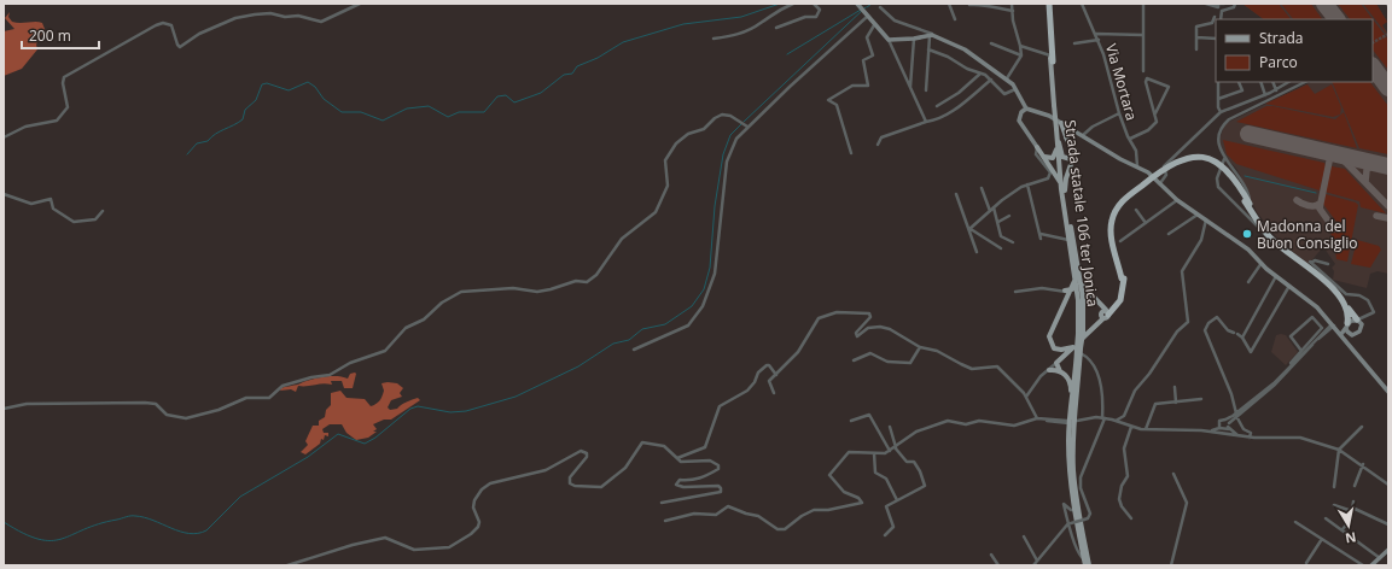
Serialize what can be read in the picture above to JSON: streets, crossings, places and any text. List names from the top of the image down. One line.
{"streets":{"highway":["Strada statale 106 ter Jonica"],"street":["Via Mortara"]},"places":["Madonna del Buon Consiglio"],"legend":["Strada","Parco"],"scale_bar":"200 m","north":"bottom"}
